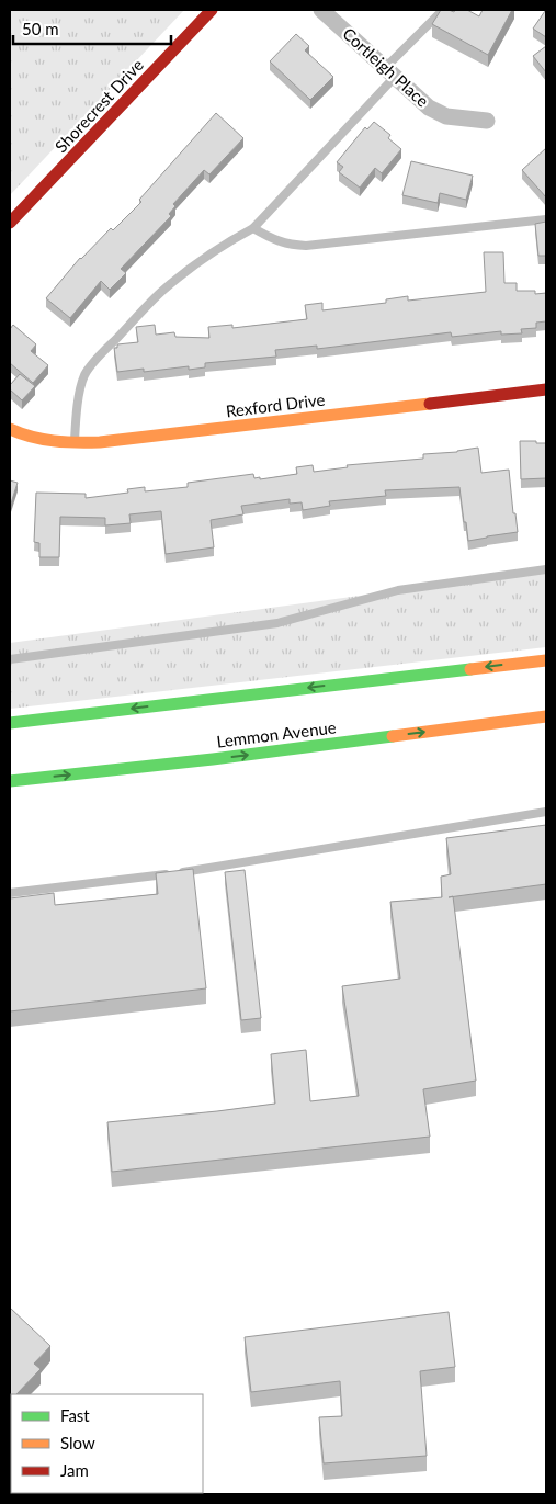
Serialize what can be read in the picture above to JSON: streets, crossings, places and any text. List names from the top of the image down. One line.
{"streets":{"main road":["Shorecrest Drive","Rexford Drive","Lemmon Avenue"],"street":["Cortleigh Place"]},"legend":["Fast","Slow","Jam"],"scale_bar":"50 m"}
